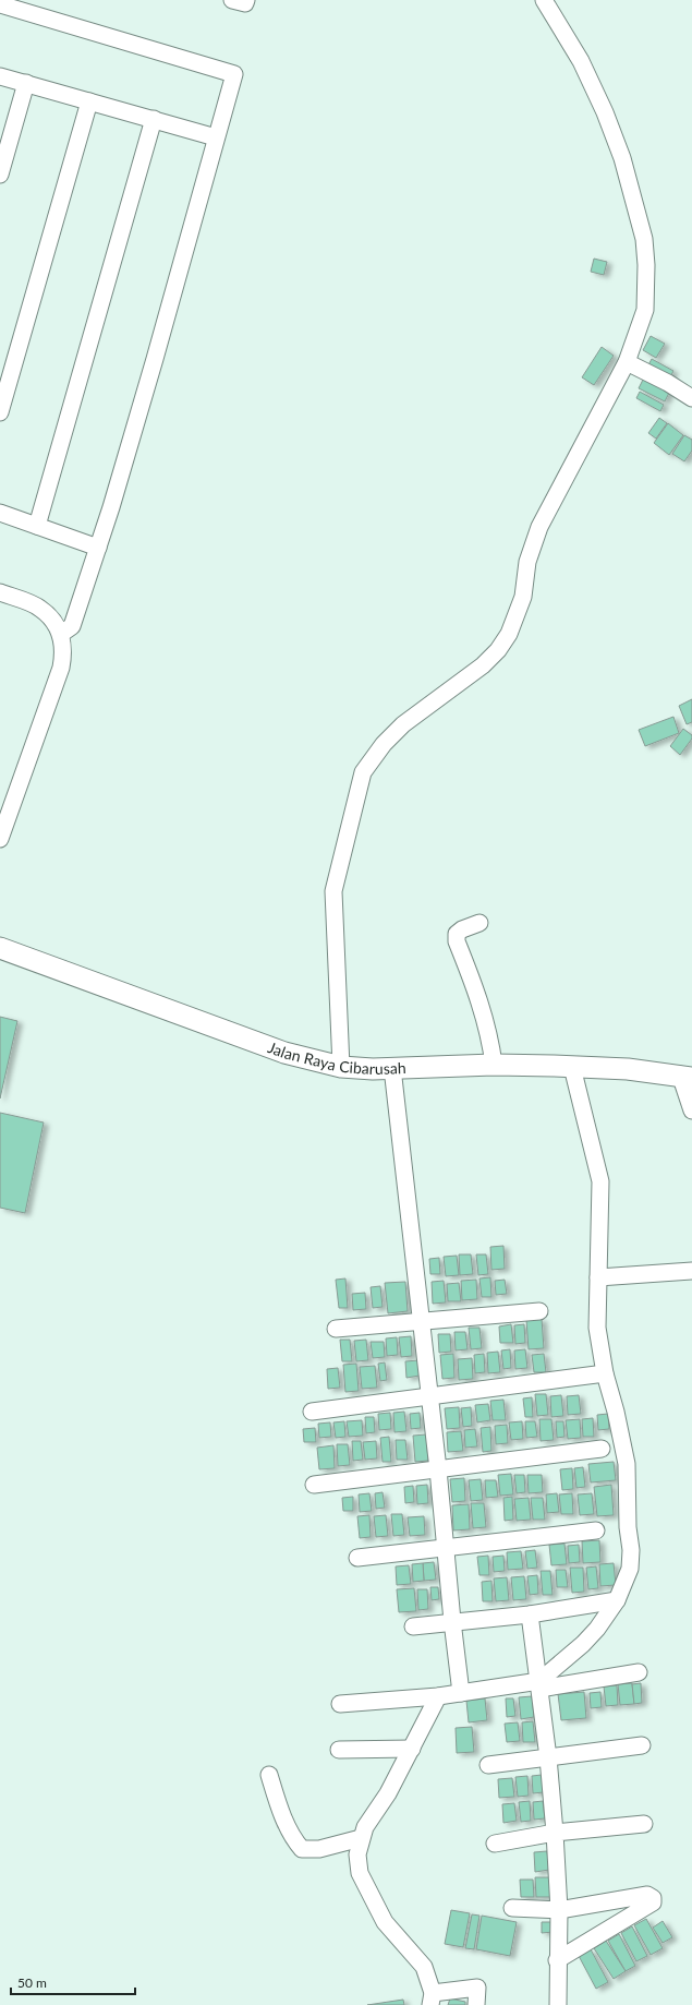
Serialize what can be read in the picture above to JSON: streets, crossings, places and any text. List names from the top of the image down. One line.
{"streets":{"main road":["Jalan Raya Cibarusah"]},"scale_bar":"50 m"}
